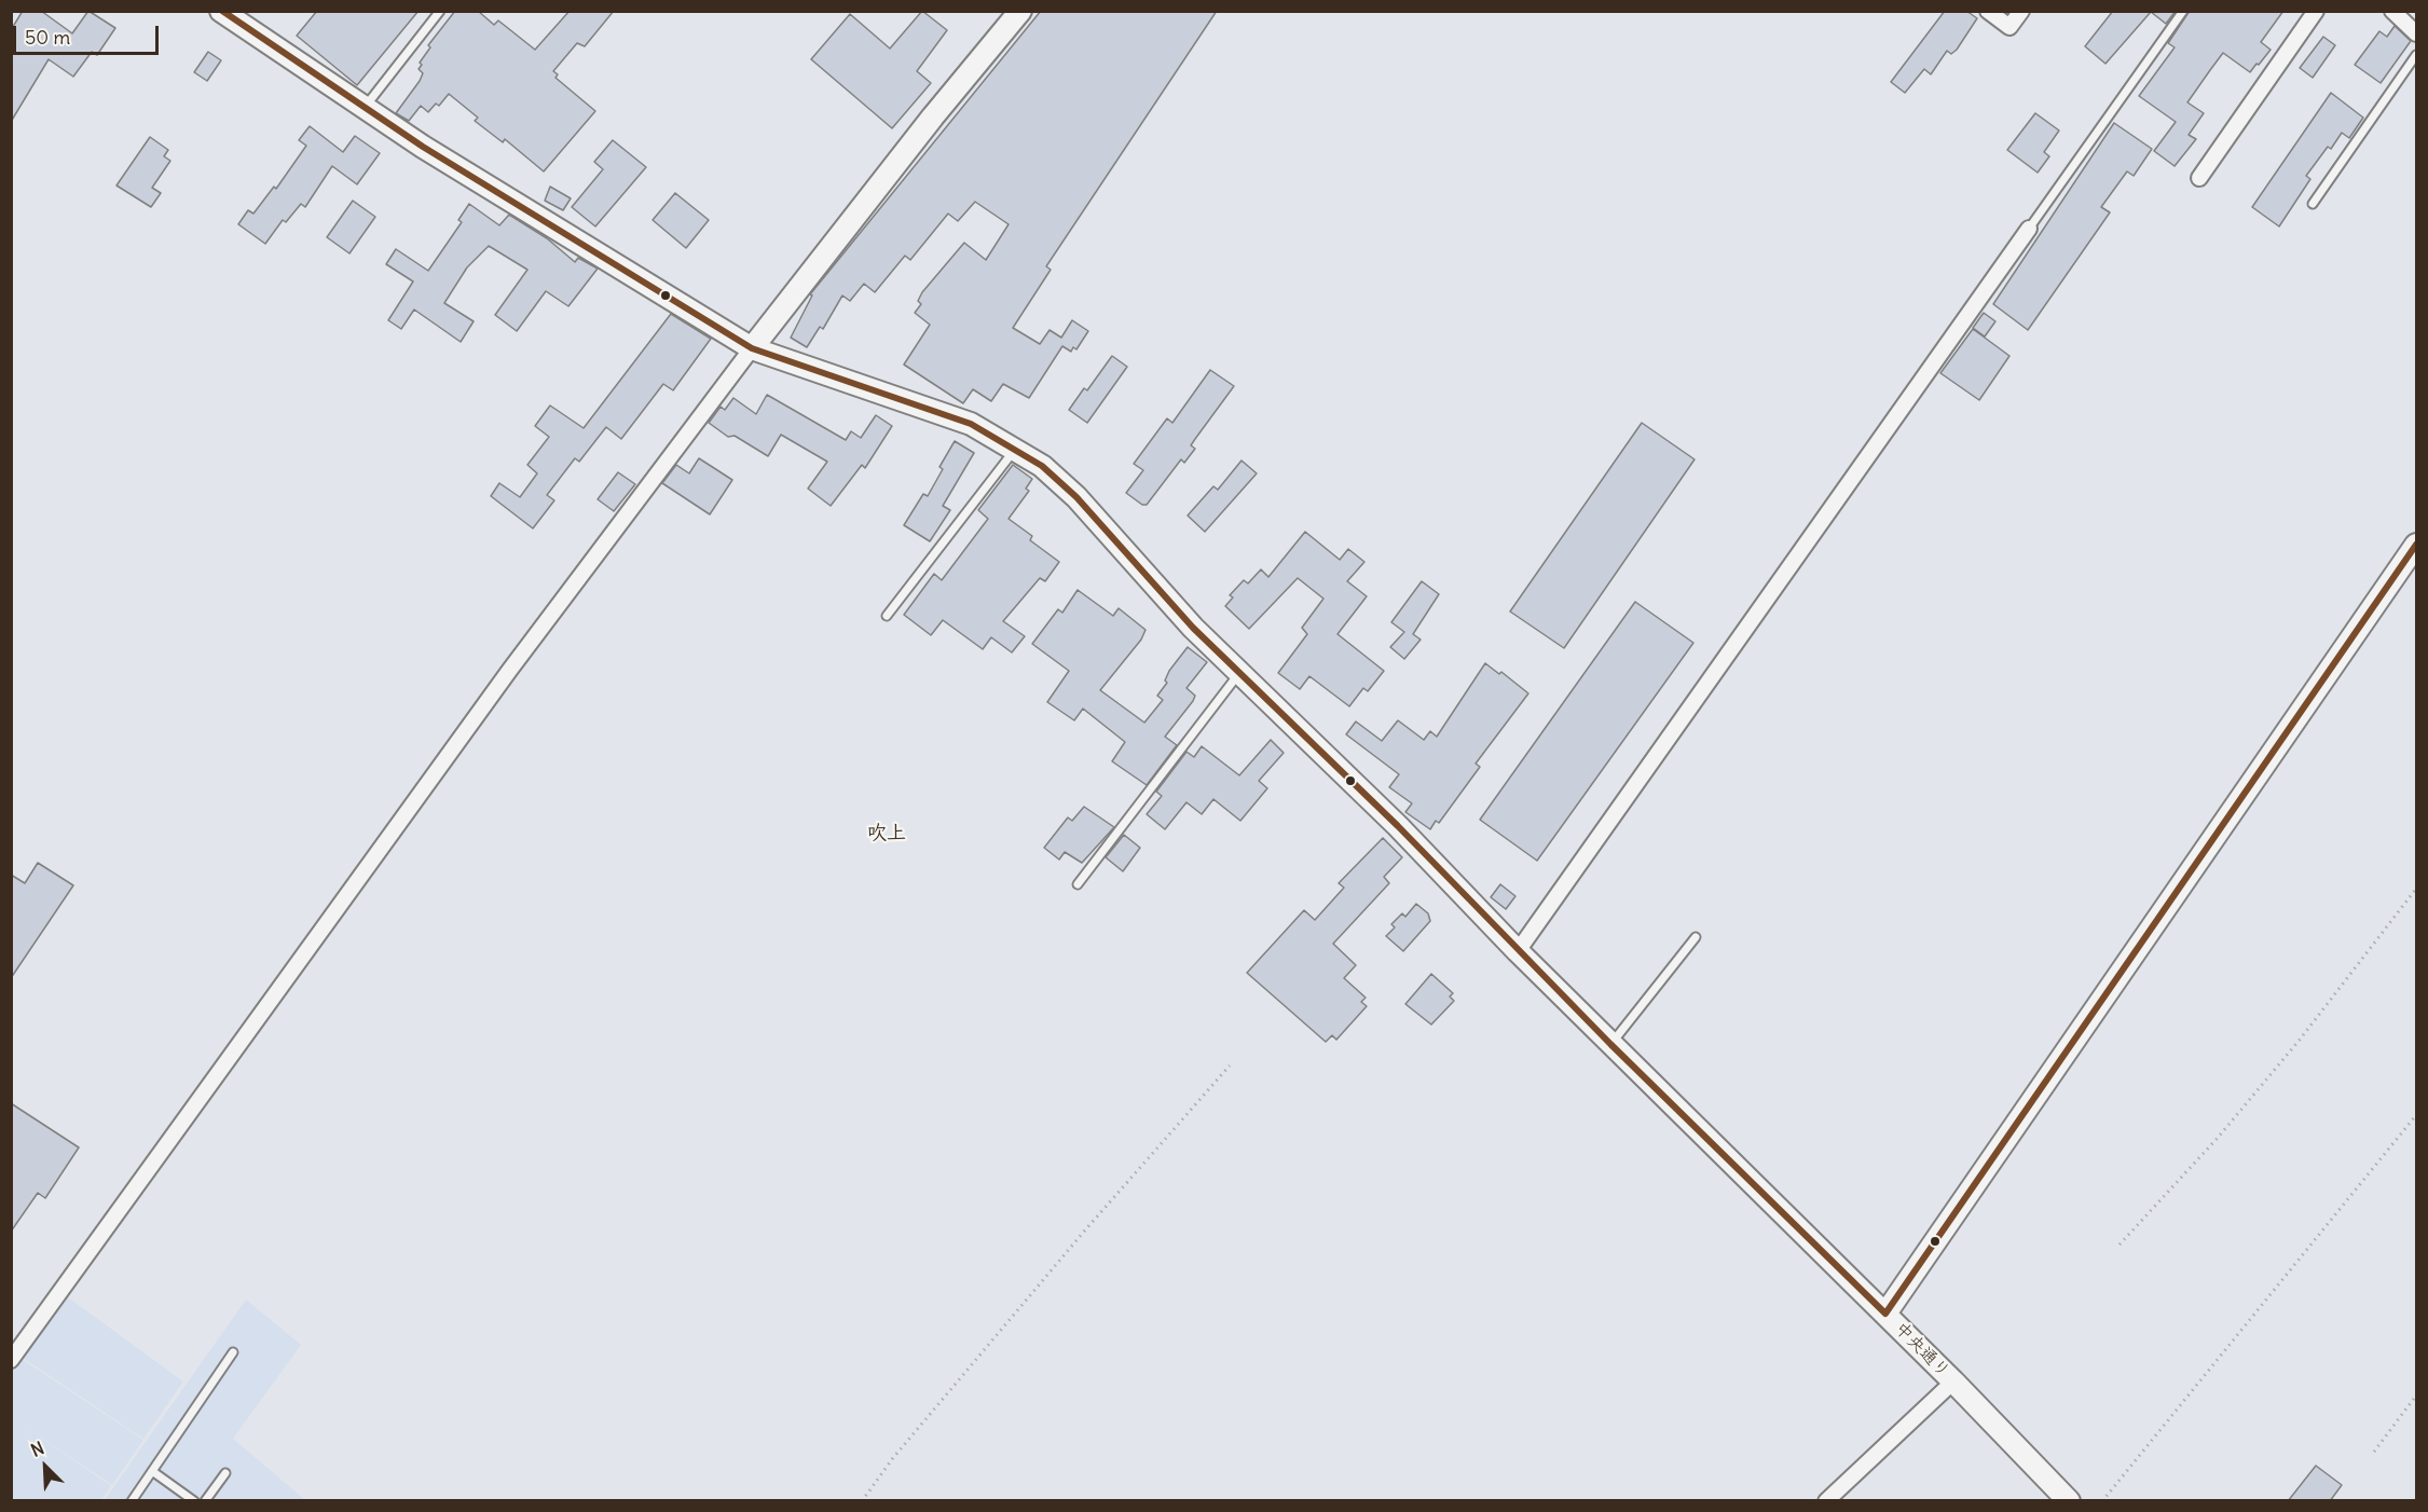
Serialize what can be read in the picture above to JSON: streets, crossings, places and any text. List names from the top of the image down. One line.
{"streets":{"street":["中央通り"]},"districts":["吹上"],"scale_bar":"50 m","north":"top left"}
